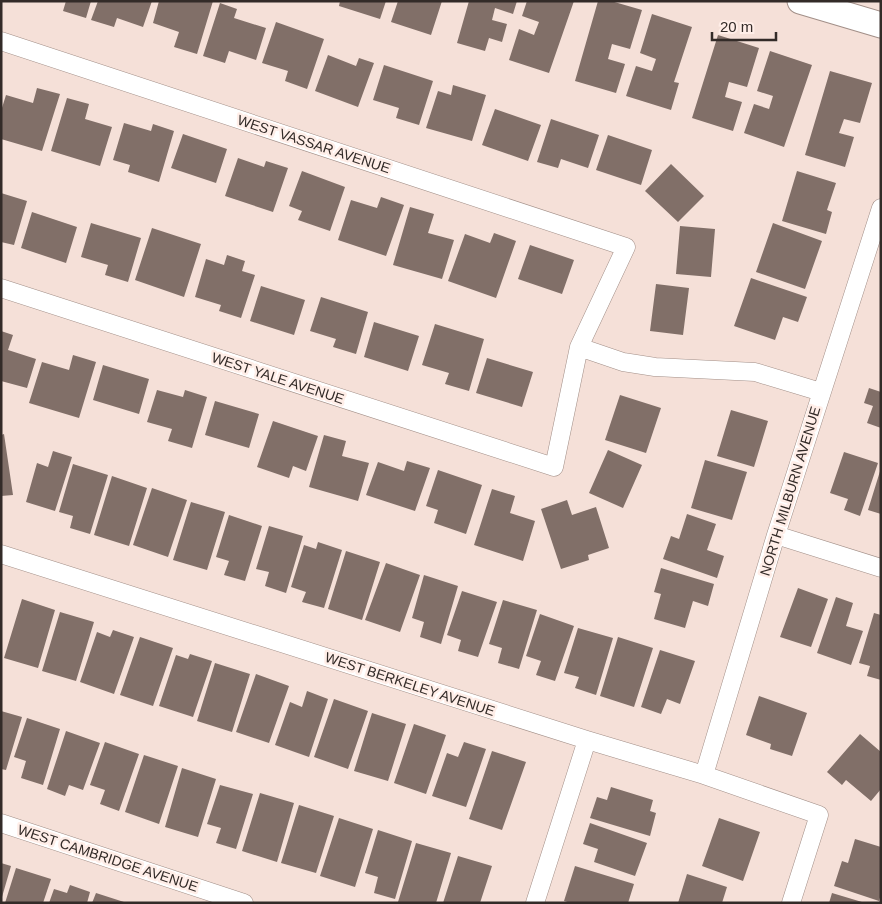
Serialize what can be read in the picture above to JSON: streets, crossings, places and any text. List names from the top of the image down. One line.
{"streets":{"street":["WEST VASSAR AVENUE","WEST YALE AVENUE","NORTH MILBURN AVENUE","WEST BERKELEY AVENUE","WEST CAMBRIDGE AVENUE"]},"crossings":[["WEST VASSAR AVENUE","WEST YALE AVENUE"],["NORTH MILBURN AVENUE","WEST BERKELEY AVENUE"]],"scale_bar":"20 m"}
